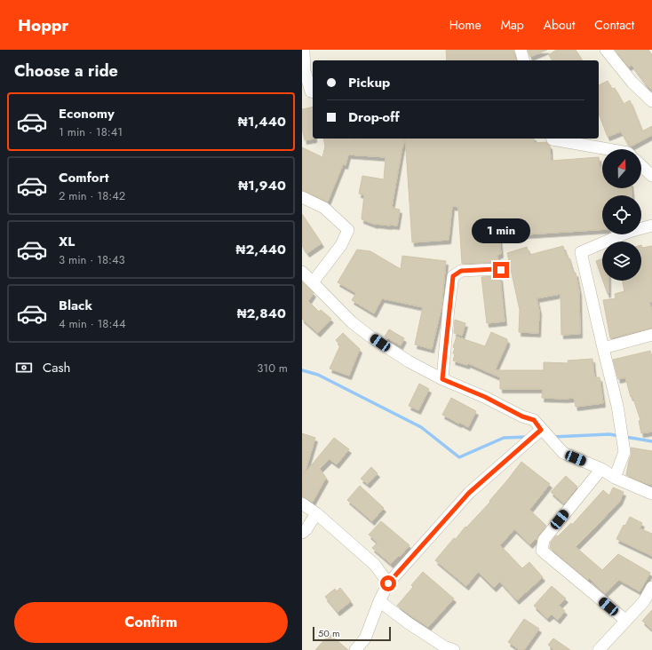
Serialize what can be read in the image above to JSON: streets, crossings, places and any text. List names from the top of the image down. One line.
{"scale_bar":"50 m","north":"top","page":{"header":"Hoppr","nav":["Home","Map","About","Contact"],"heading":"Choose a ride","banner":["Pickup","Drop-off"],"list":[{"name":"Economy","note":"1 min · 18:41","value":"₦1,440"},{"name":"Comfort","note":"2 min · 18:42","value":"₦1,940"},{"name":"XL","note":"3 min · 18:43","value":"₦2,440"},{"name":"Black","note":"4 min · 18:44","value":"₦2,840"}],"bubble":"1 min","pay":["Cash","310 m"],"buttons":"Confirm","scale":"50 m"}}
